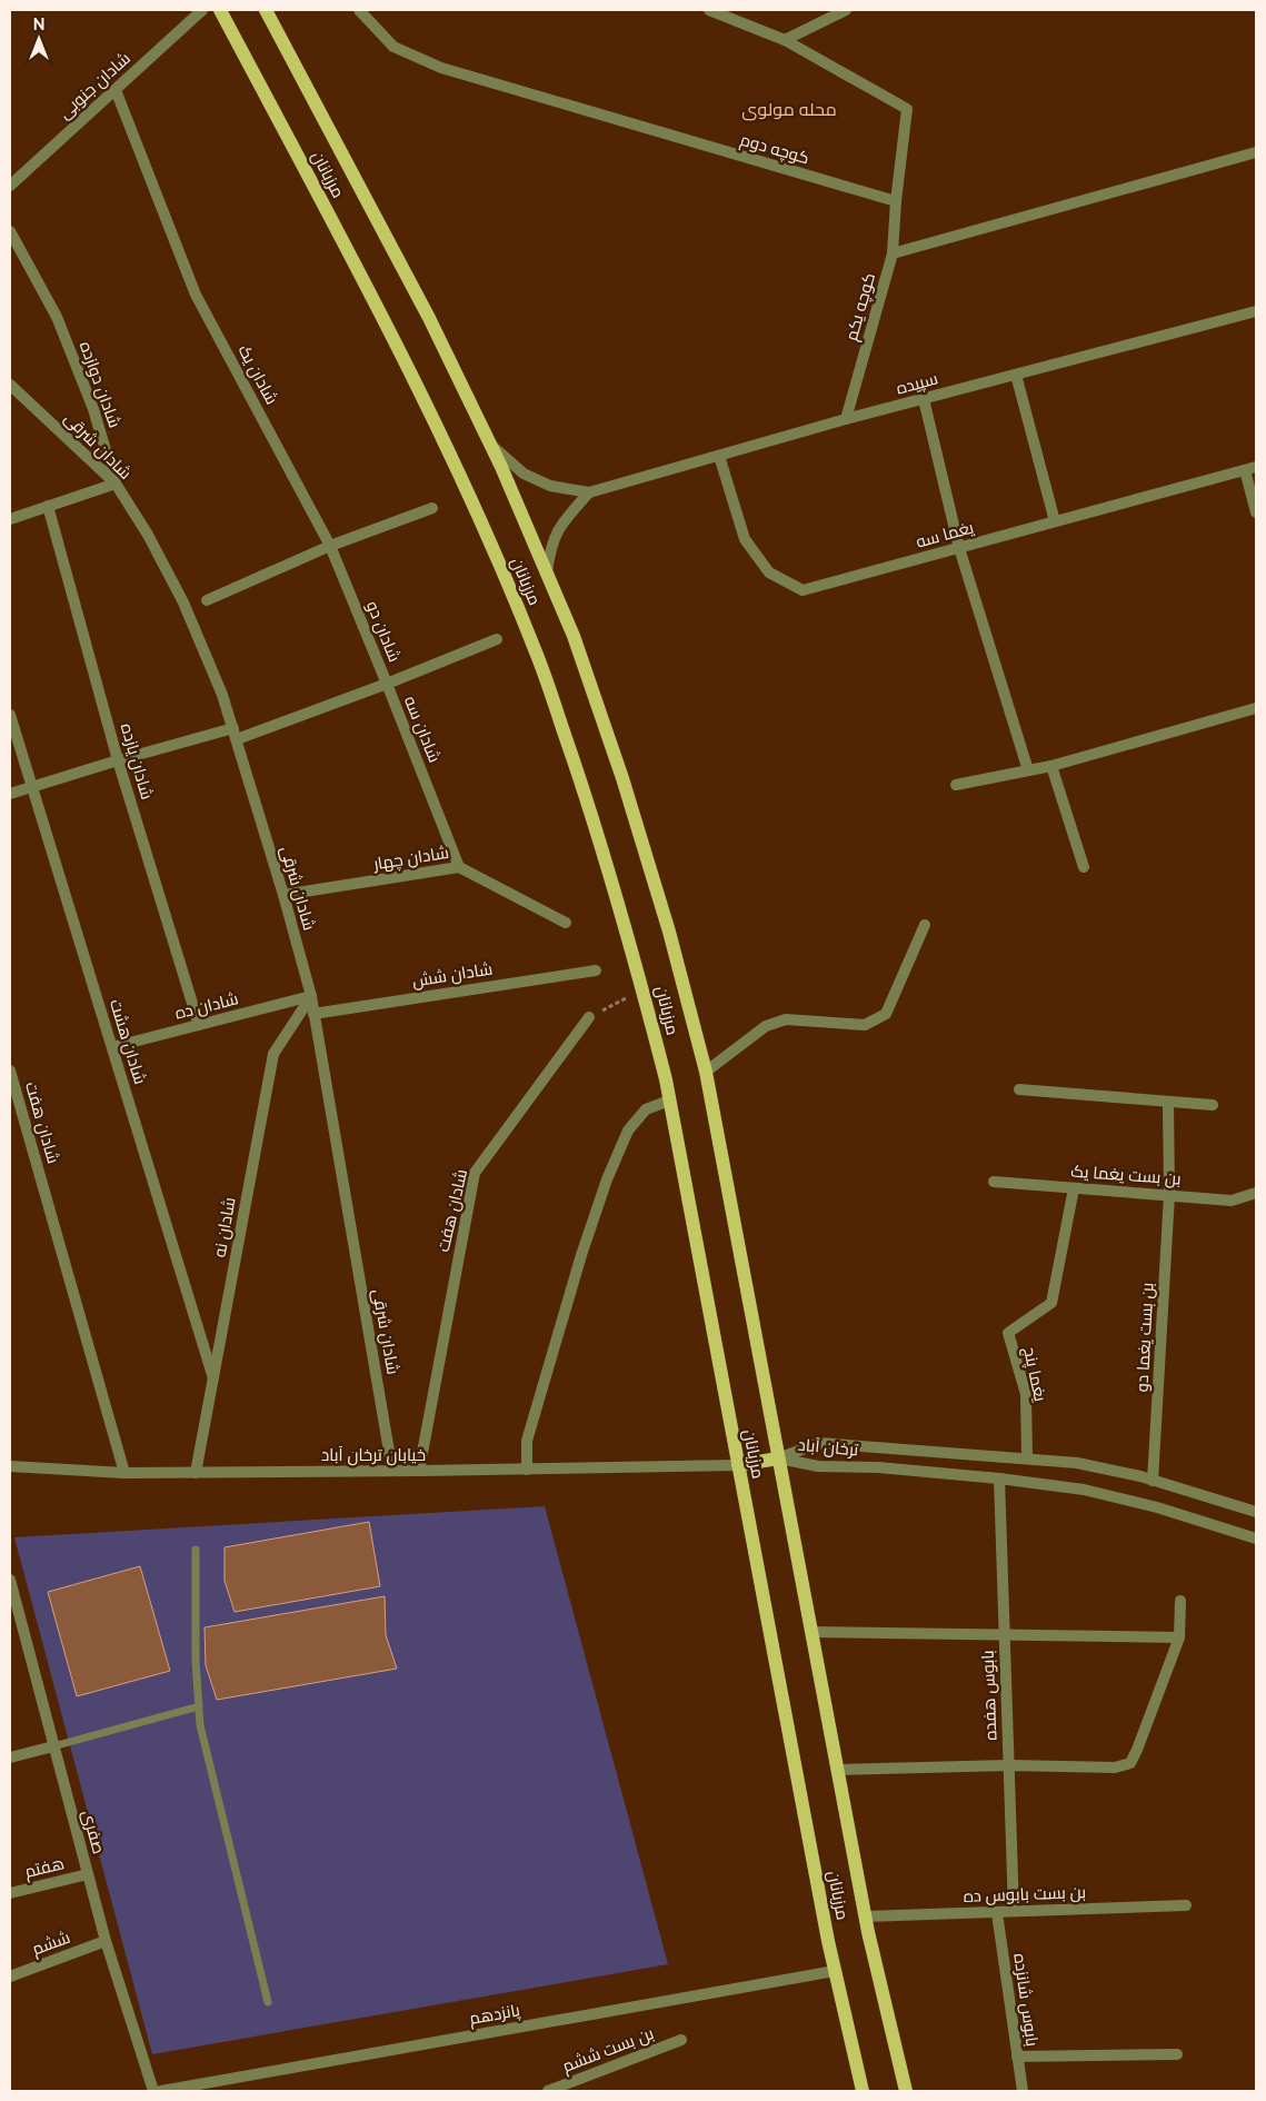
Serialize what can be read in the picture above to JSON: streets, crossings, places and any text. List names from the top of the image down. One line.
{"streets":{"main road":["مرزبانان"],"street":["شادان جنوبی","کوچه دوم","کوچه یکم","شادان یک","سپیده","شادان دوازده","شادان شرقی","یغما سه","شادان دو","شادان سه","شادان یازده","شادان چهار","شادان شش","شادان ده","شادان هشت","شادان هفت","بن بست یغما یک","شادان نه","بن بست یغما دو","یغما پنج","ترخان آباد","خیابان ترخان آباد","بابوس هفده","صفری","هفتم","بن بست بابوس ده","ششم","بابوس شانزده","پانزدهم","بن بست ششم"]},"crossings":[["شادان جنوبی","شادان یک"],["کوچه دوم","کوچه یکم"],["مرزبانان","سپیده"],["مرزبانان","ترخان آباد"],["مرزبانان","خیابان ترخان آباد"],["مرزبانان","بن بست بابوس ده"],["مرزبانان","پانزدهم"],["کوچه یکم","سپیده"],["شادان یک","شادان دو"],["سپیده","یغما سه"],["شادان دوازده","شادان شرقی"],["شادان شرقی","شادان دو"],["شادان شرقی","شادان چهار"],["شادان شرقی","شادان شش"],["شادان شرقی","شادان ده"],["شادان شرقی","شادان نه"],["شادان شرقی","خیابان ترخان آباد"],["شادان دو","شادان سه"],["شادان دو","شادان یازده"],["شادان دو","شادان هشت"],["شادان سه","شادان چهار"],["شادان یازده","شادان ده"],["شادان ده","شادان هشت"],["شادان ده","شادان نه"],["شادان هشت","شادان نه"],["شادان هفت","خیابان ترخان آباد"],["بن بست یغما یک","بن بست یغما دو"],["بن بست یغما یک","یغما پنج"],["شادان نه","خیابان ترخان آباد"],["بن بست یغما دو","ترخان آباد"],["یغما پنج","ترخان آباد"],["ترخان آباد","بابوس هفده"],["بابوس هفده","بن بست بابوس ده"],["صفری","هفتم"],["صفری","ششم"],["بن بست بابوس ده","بابوس شانزده"]],"districts":["محله مولوی"],"north":"top"}
